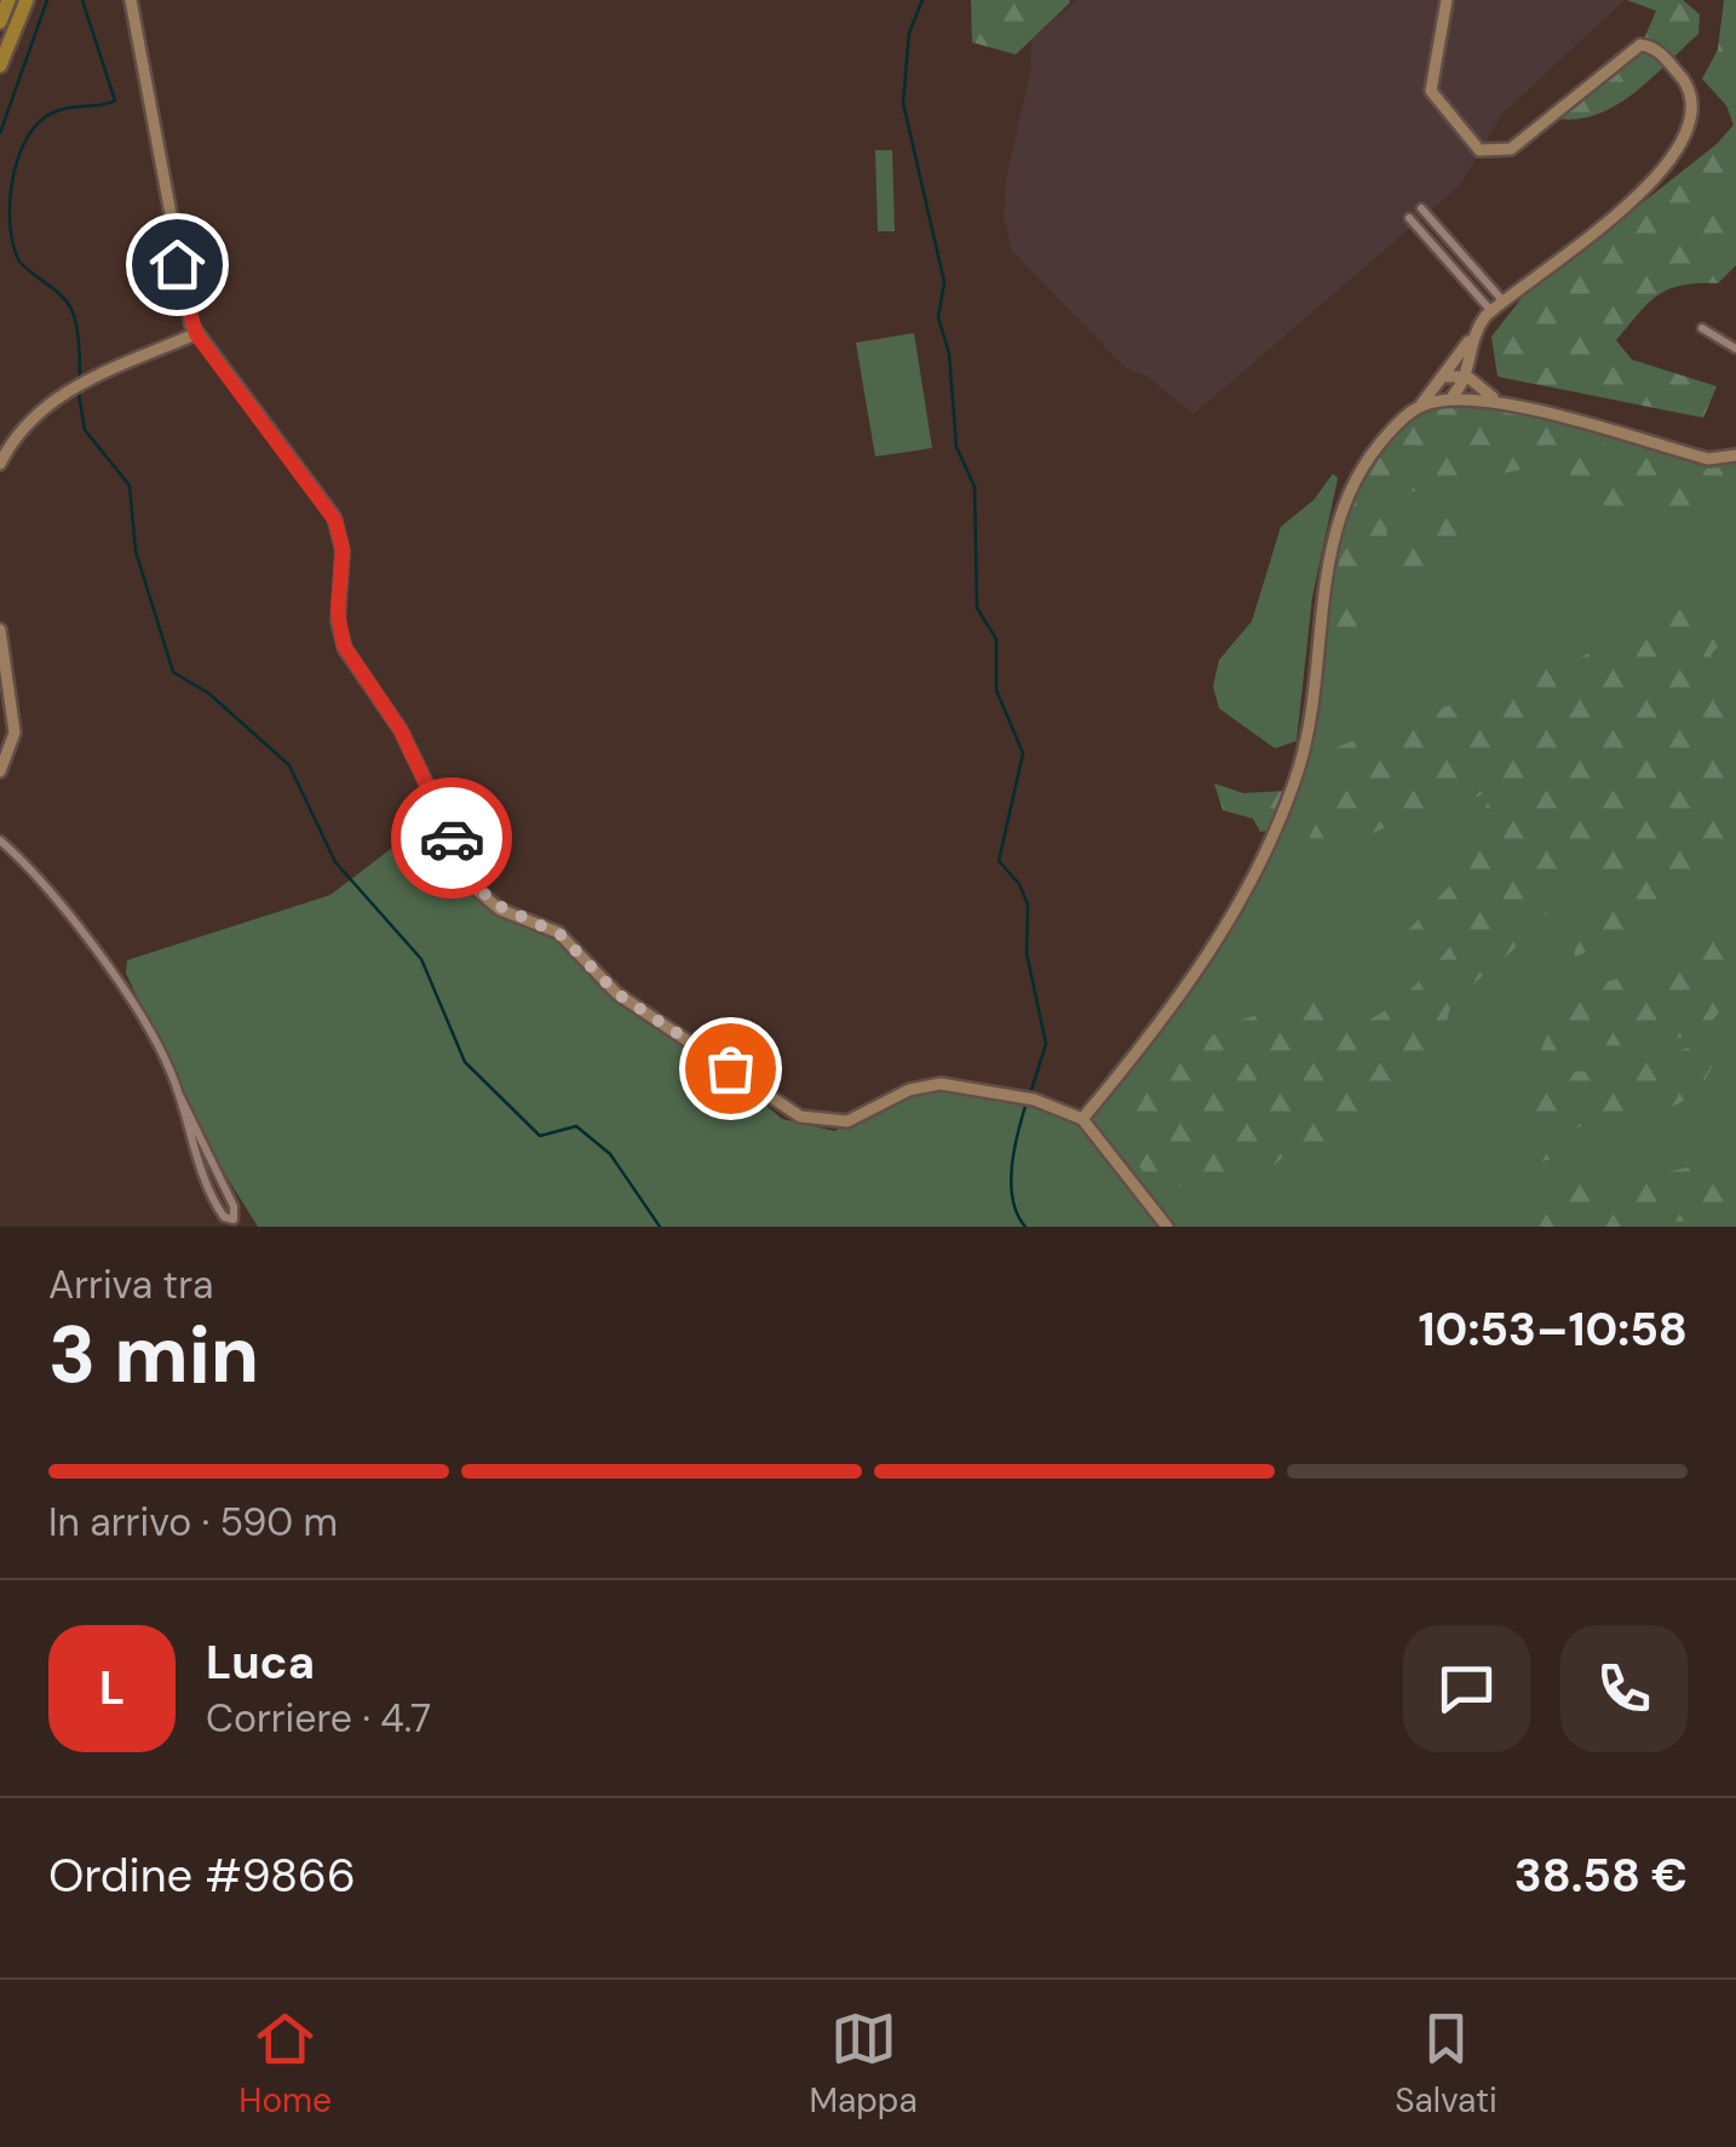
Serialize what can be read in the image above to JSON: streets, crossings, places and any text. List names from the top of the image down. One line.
{"page":{"heading":["3 min","Arriva tra","10:53–10:58"],"panel":["Luca","Corriere · 4.7","Ordine #9866","38.58 €"],"bar":"In arrivo · 590 m","round":"L","tabs":["Home","Mappa","Salvati"]}}
